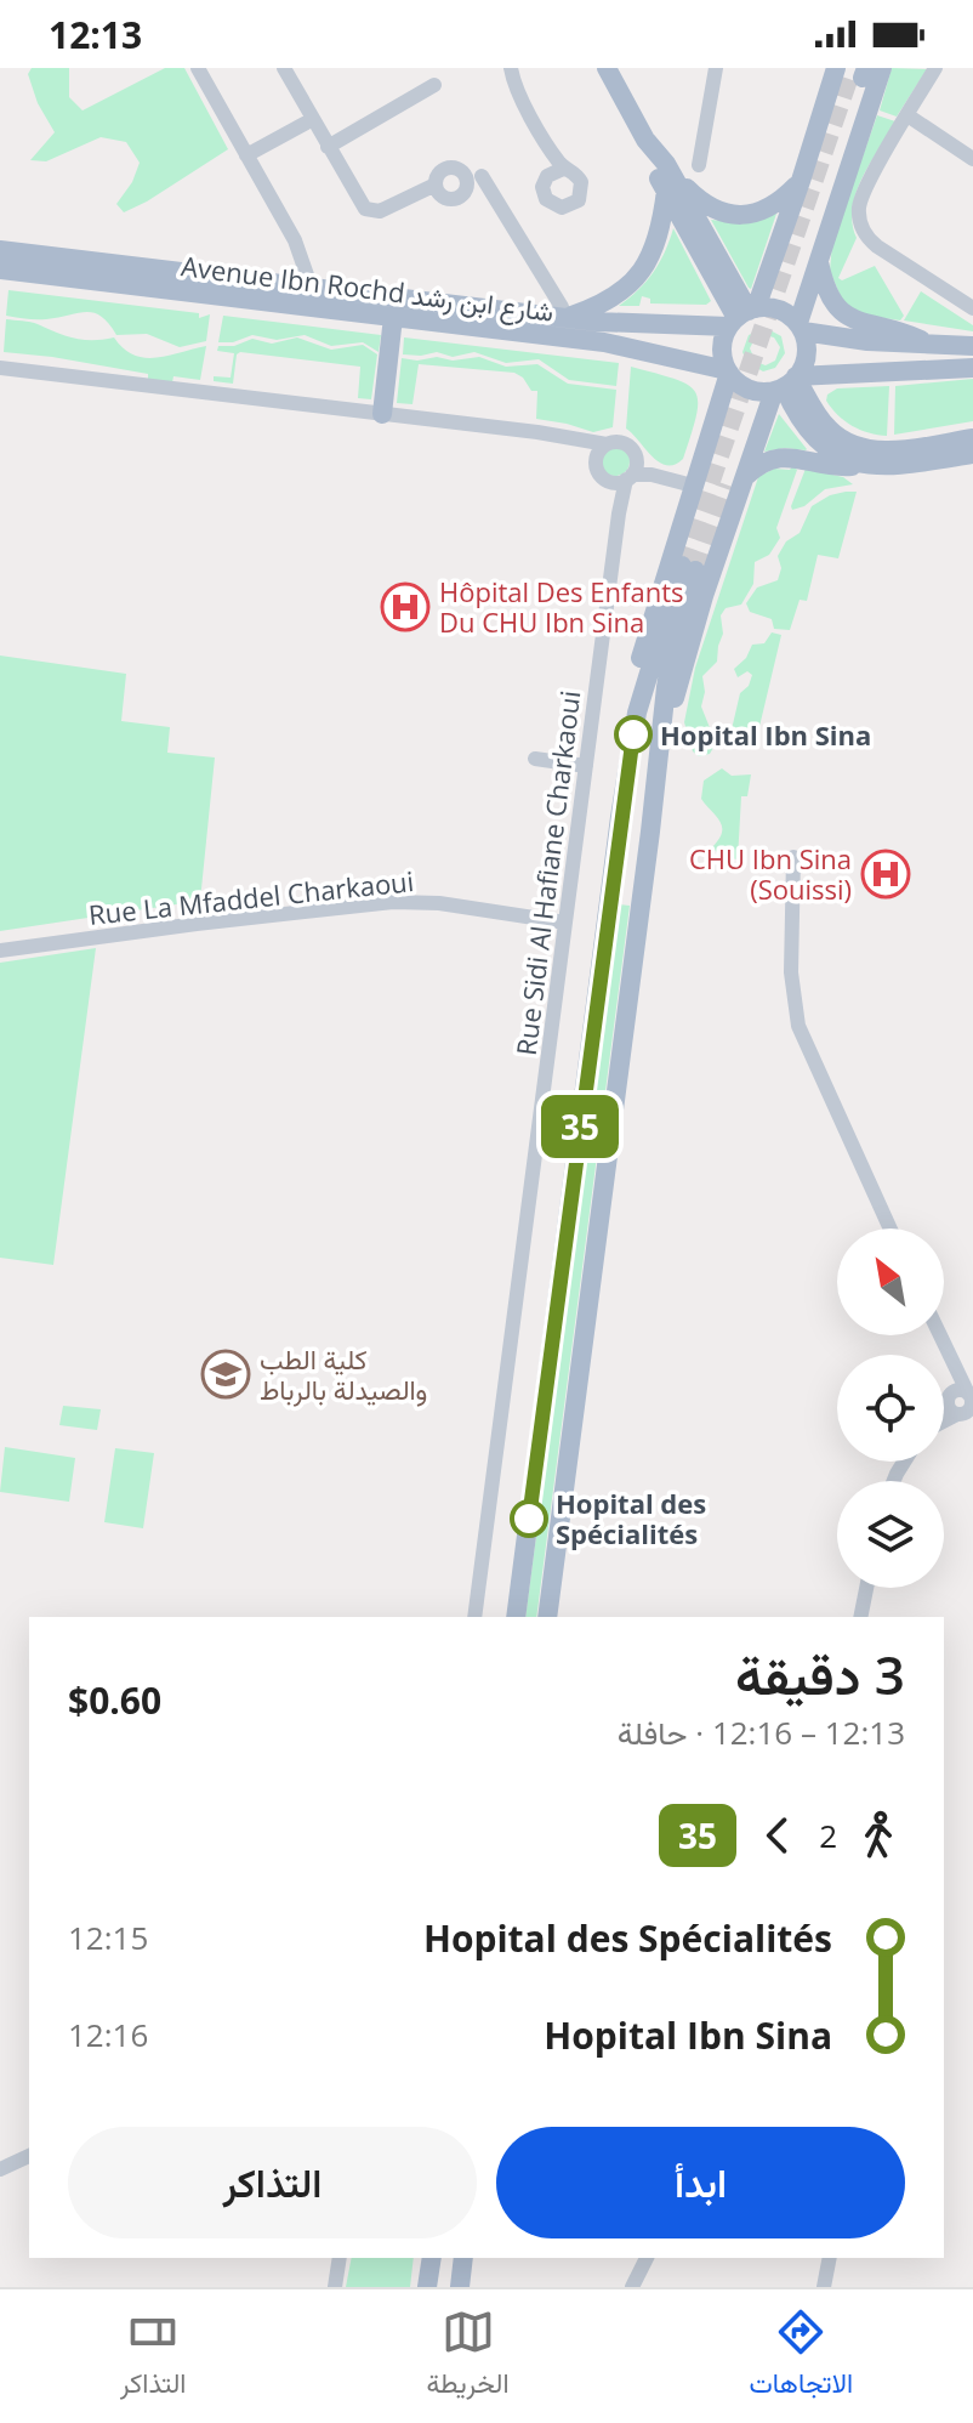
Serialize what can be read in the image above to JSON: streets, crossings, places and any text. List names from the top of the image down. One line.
{"streets":{"main road":["Avenue Ibn Rochd شارع ابن رشد"],"street":["Rue Sidi Al Hafiane Charkaoui","Rue La Mfaddel Charkaoui"]},"crossings":[["Rue Sidi Al Hafiane Charkaoui","Rue La Mfaddel Charkaoui"]],"places":{"hospital":["Hôpital Des Enfants Du CHU Ibn Sina","CHU Ibn Sina (Souissi)"],"other":["Hopital Ibn Sina","Hopital des Spécialités"],"school or university":["كلية الطب والصيدلة بالرباط"]},"lines":["bus line 35"],"north":"top left","page":{"status":"12:13","on_map":"35","heading":["3 دقيقة","12:13 – 12:16 · حافلة","$0.60"],"legs":["2","35"],"list":[{"name":"Hopital des Spécialités","value":"12:15"},{"name":"Hopital Ibn Sina","value":"12:16"}],"buttons":["ابدأ","التذاكر"],"tabs":["الاتجاهات","الخريطة","التذاكر"]}}
